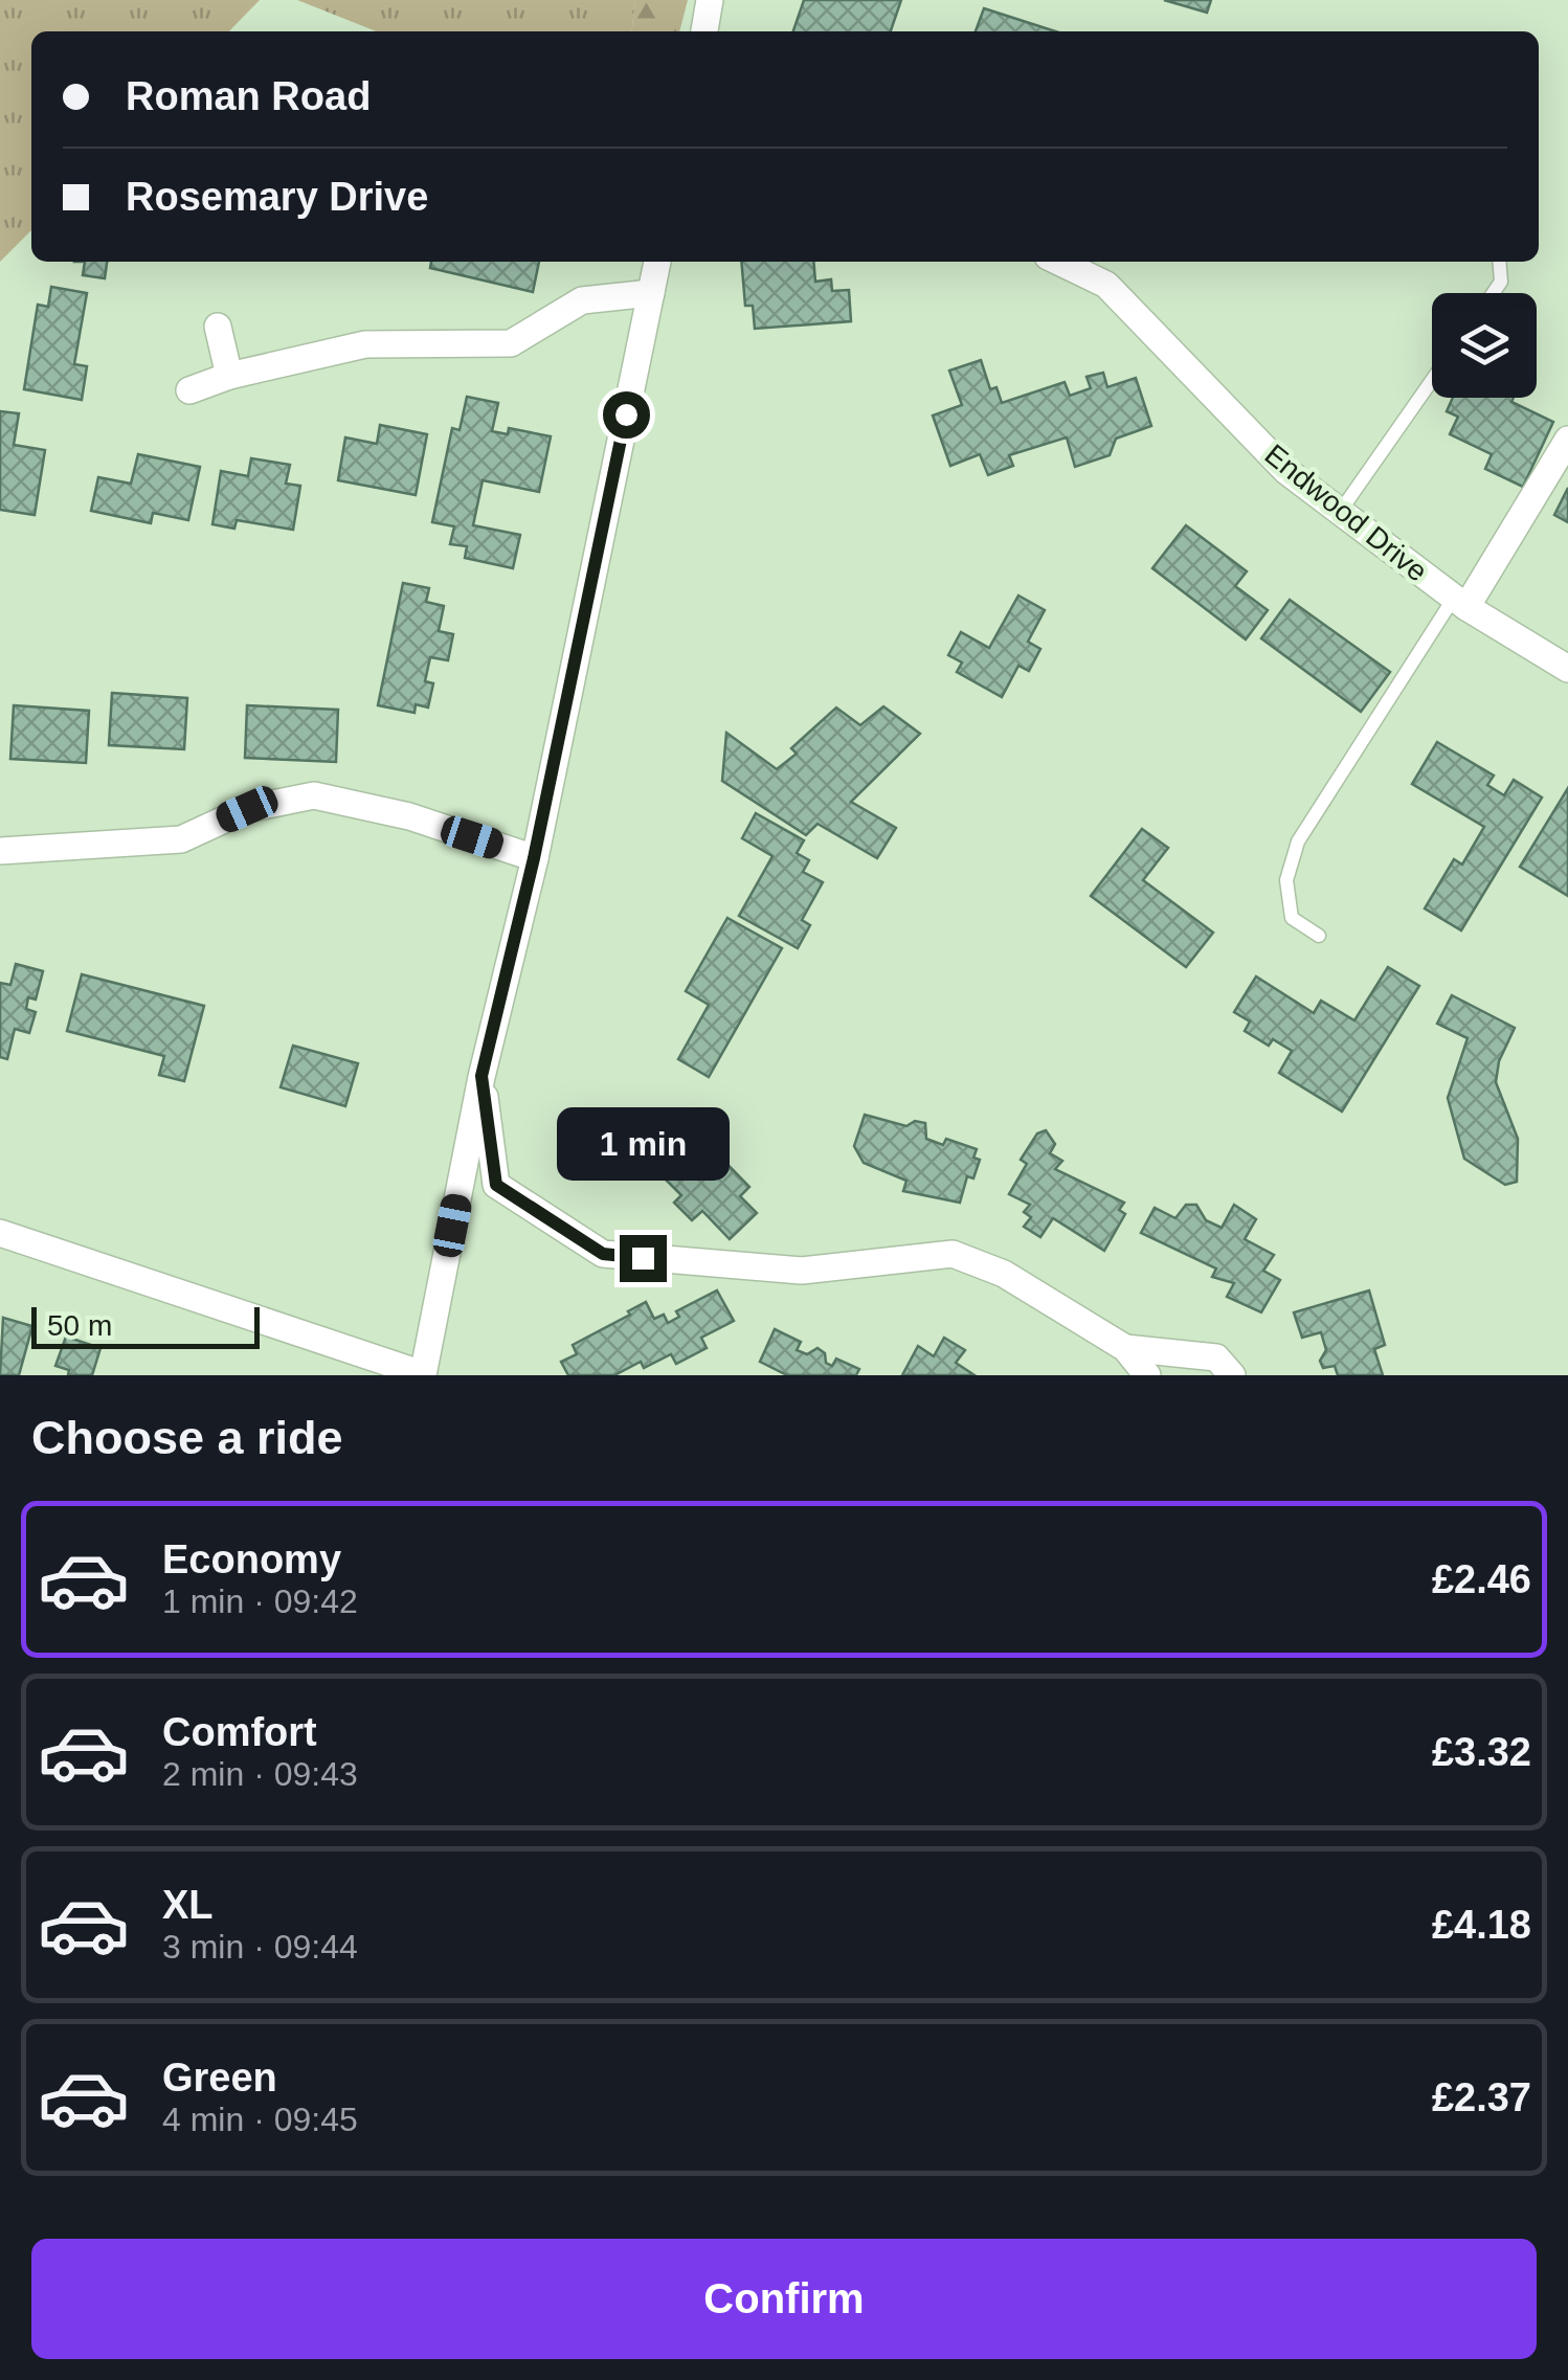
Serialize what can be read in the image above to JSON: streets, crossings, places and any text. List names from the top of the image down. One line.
{"streets":{"street":["Endwood Drive"]},"scale_bar":"50 m","page":{"banner":["Roman Road","Rosemary Drive"],"bubble":"1 min","scale":"50 m","heading":"Choose a ride","list":[{"name":"Economy","note":"1 min · 09:42","value":"£2.46"},{"name":"Comfort","note":"2 min · 09:43","value":"£3.32"},{"name":"XL","note":"3 min · 09:44","value":"£4.18"},{"name":"Green","note":"4 min · 09:45","value":"£2.37"}],"buttons":"Confirm"}}
